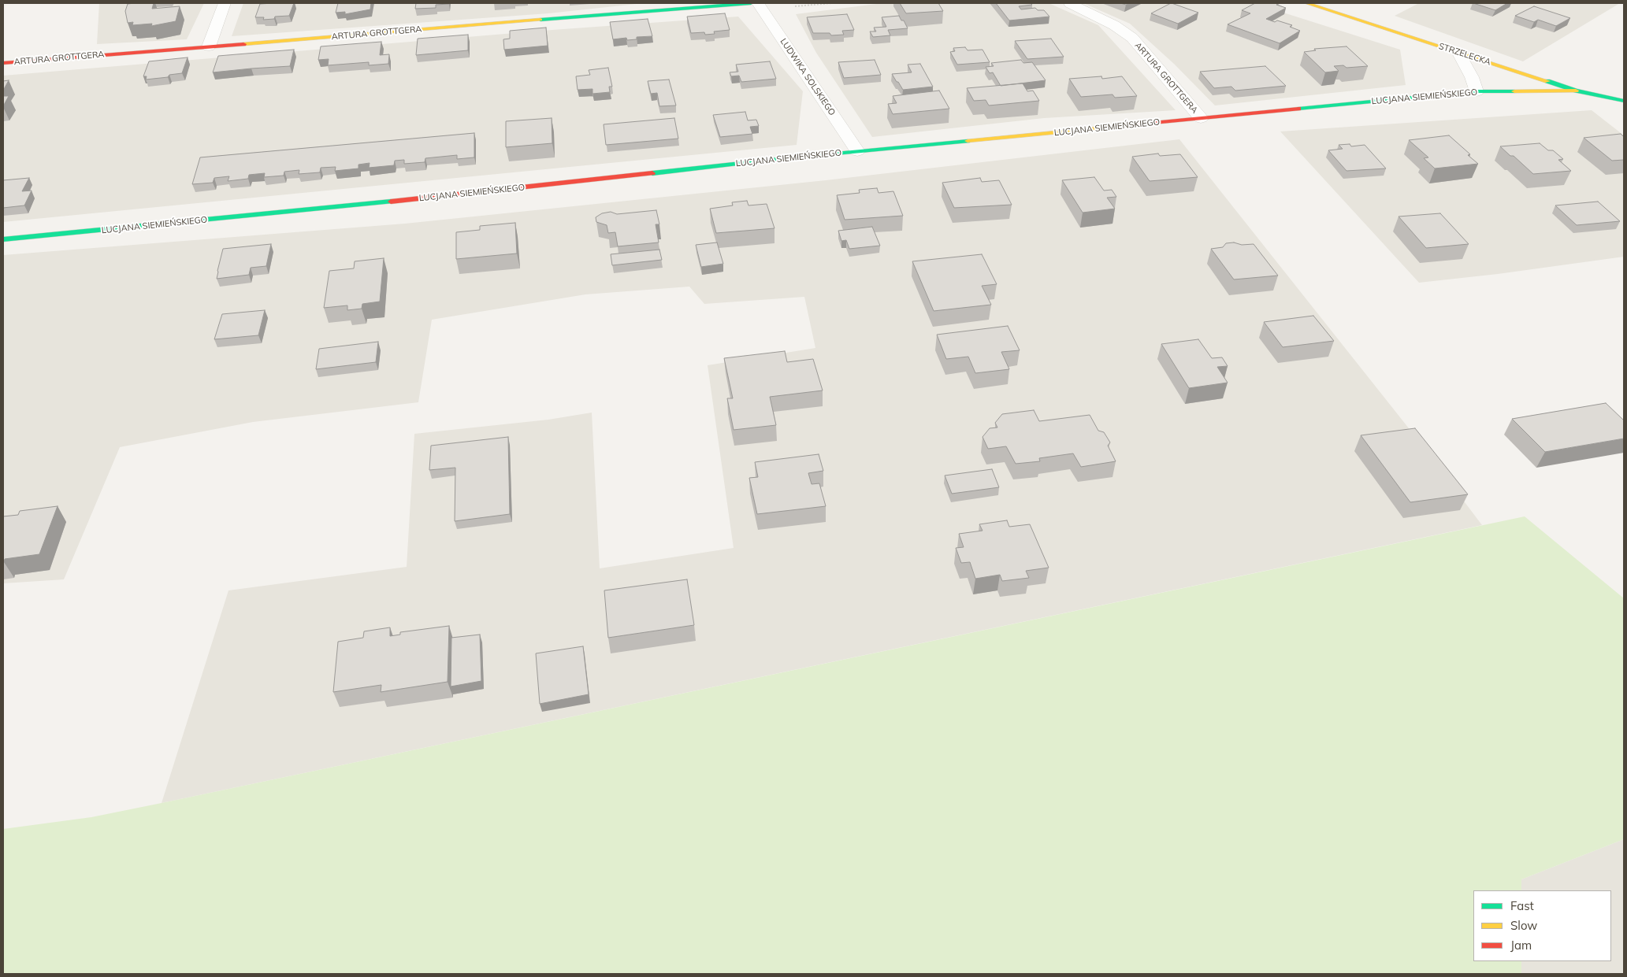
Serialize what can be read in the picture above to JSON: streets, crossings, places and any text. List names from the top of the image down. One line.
{"streets":{"street":["ARTURA GROTTGERA","STRZELECKA","LUDWIKA SOLSKIEGO","LUCJANA SIEMIEŃSKIEGO"]},"crossings":[["ARTURA GROTTGERA","LUCJANA SIEMIEŃSKIEGO"],["STRZELECKA","LUCJANA SIEMIEŃSKIEGO"],["LUDWIKA SOLSKIEGO","LUCJANA SIEMIEŃSKIEGO"]],"legend":["Fast","Slow","Jam"]}
